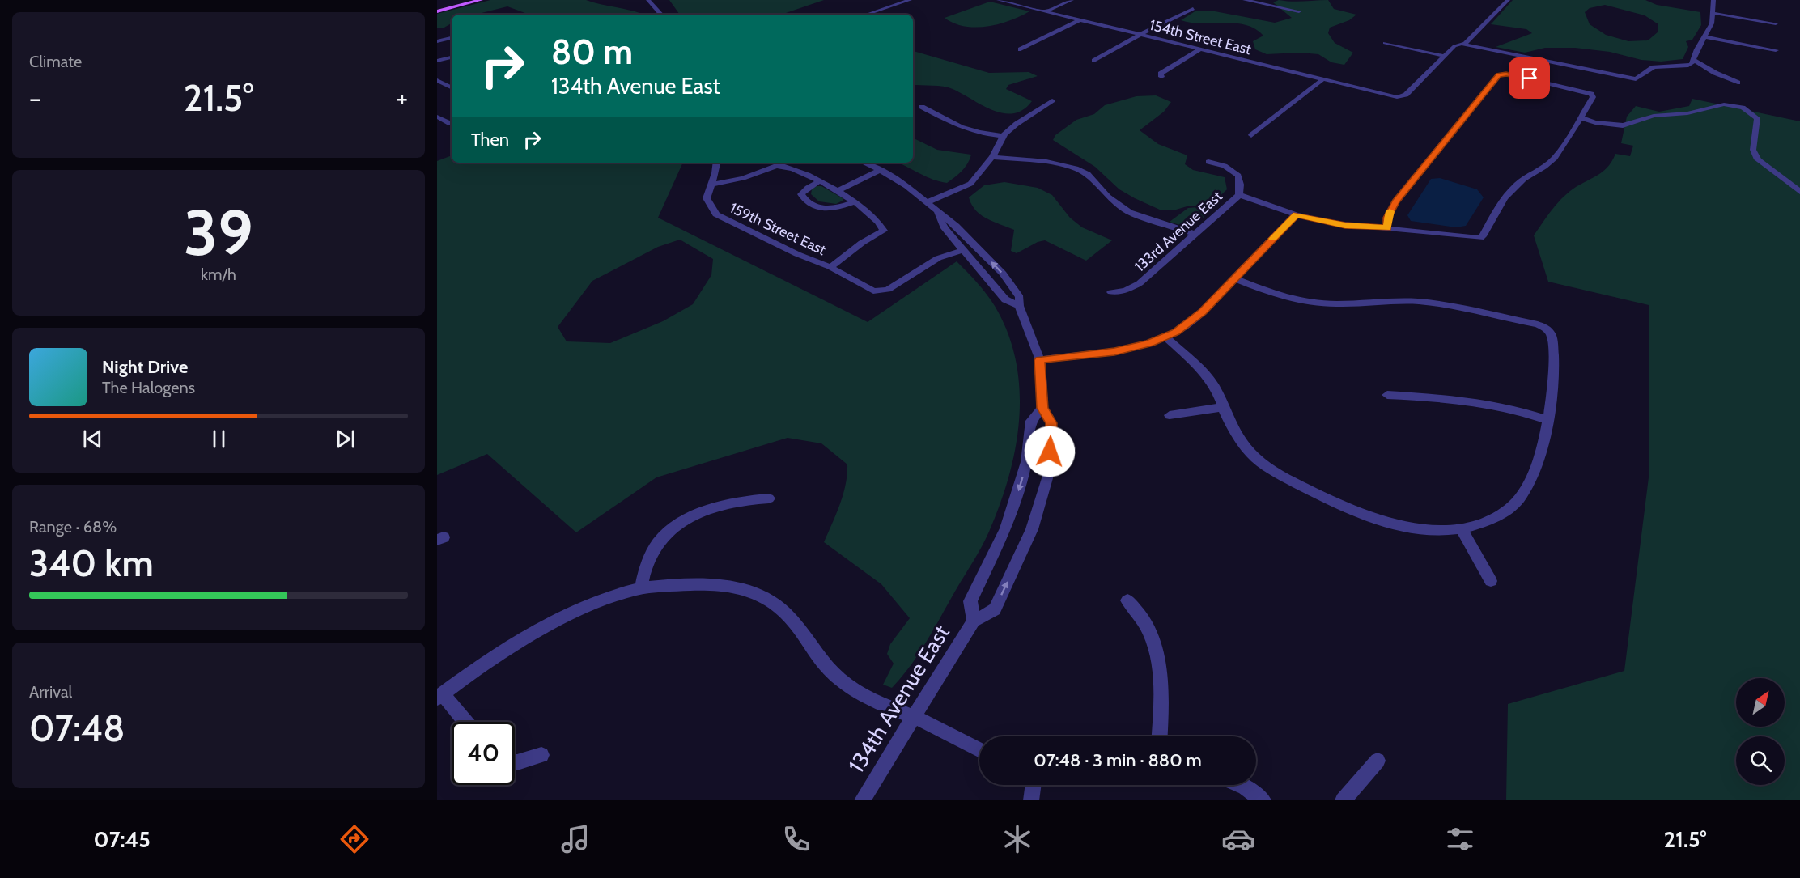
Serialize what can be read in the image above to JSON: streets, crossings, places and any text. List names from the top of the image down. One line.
{"streets":{"street":["154th Street East","159th Street East","133rd Avenue East","134th Avenue East"]},"north":"top right","page":{"tile":["Climate",["39","km/h"],["Range · 68%","340 km"],["Arrival","07:48"]],"turn":["80 m","134th Avenue East"],"heat":["−","21.5°","+"],"then":"Then","song":["Night Drive","The Halogens"],"limit":"40","trip":"07:48 · 3 min · 880 m","tabs":["07:45","21.5°"]}}
